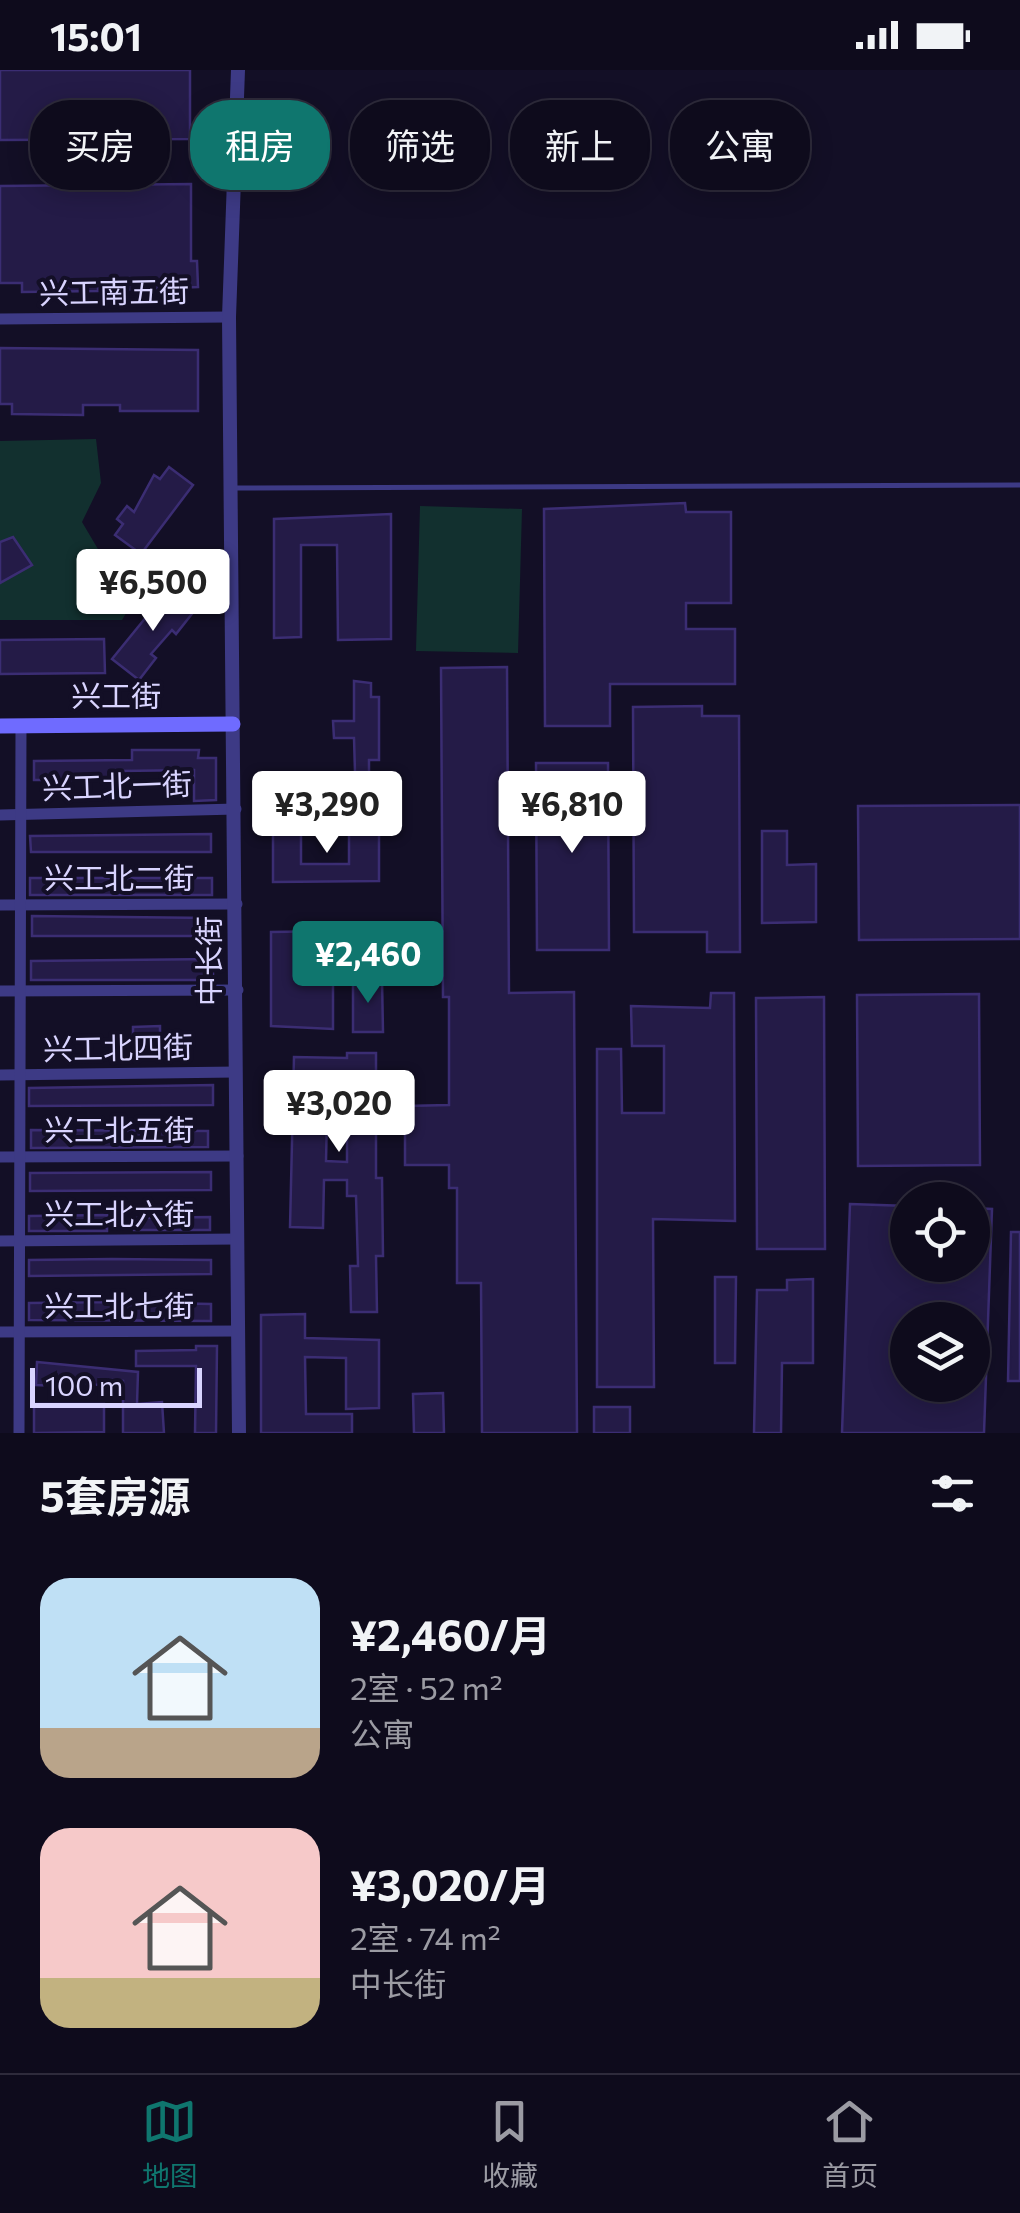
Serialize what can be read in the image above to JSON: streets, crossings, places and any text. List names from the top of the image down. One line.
{"streets":{"main road":["兴工街"],"street":["兴工南五街","兴工北一街","兴工北二街","中长街","兴工北四街","兴工北五街","兴工北六街","兴工北七街"]},"crossings":[["兴工南五街","中长街"],["兴工街","中长街"],["兴工北一街","中长街"],["兴工北二街","中长街"],["中长街","兴工北四街"],["中长街","兴工北五街"],["中长街","兴工北六街"],["中长街","兴工北七街"]],"scale_bar":"100 m","page":{"status":"15:01","chip":["买房","租房","筛选","新上","公寓"],"price":["¥6,500","¥3,290","¥6,810","¥2,460","¥3,020"],"scale":"100 m","heading":"5套房源","list":[{"name":"¥2,460/月","note":"2室 · 52 m² · 公寓"},{"name":"¥3,020/月","note":"2室 · 74 m² · 中长街"}],"tabs":["地图","收藏","首页"]}}
